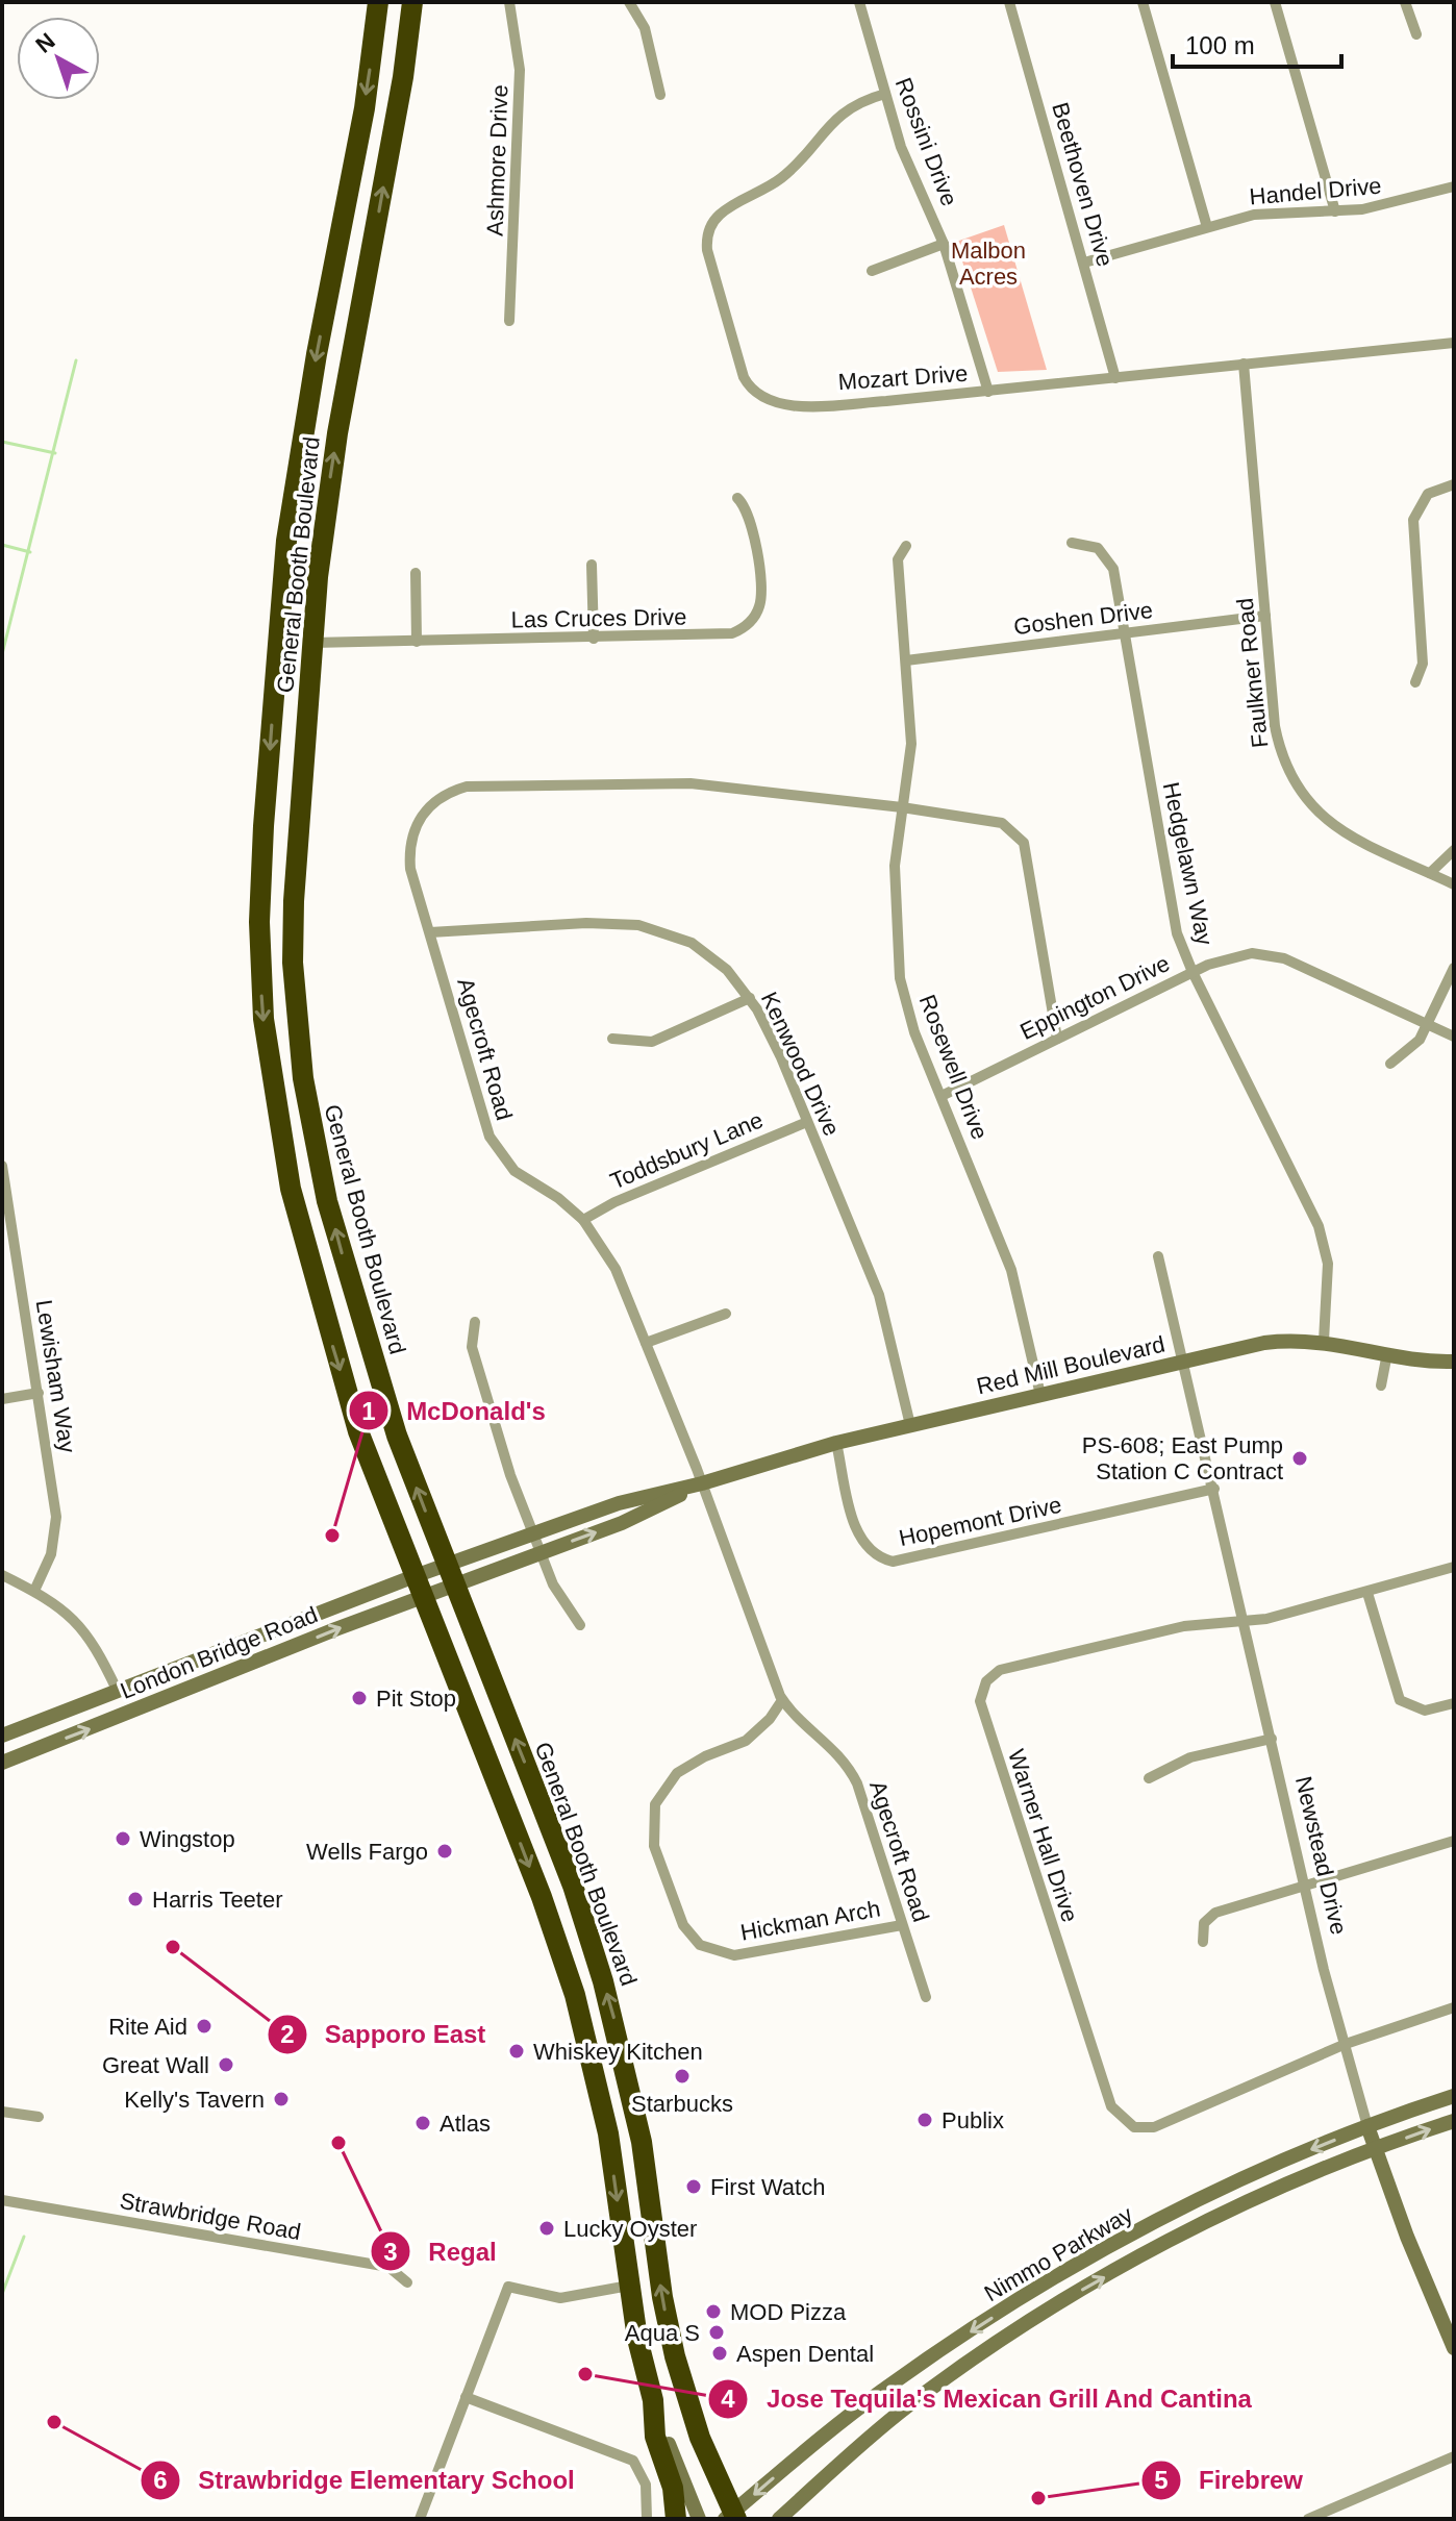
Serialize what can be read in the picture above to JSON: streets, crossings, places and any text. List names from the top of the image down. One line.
{"streets":{"highway":["General Booth Boulevard"],"main road":["Red Mill Boulevard","London Bridge Road","Newstead Drive","Nimmo Parkway"],"street":["Rossini Drive","Ashmore Drive","Beethoven Drive","Handel Drive","Mozart Drive","Las Cruces Drive","Goshen Drive","Faulkner Road","Hedgelawn Way","Eppington Drive","Agecroft Road","Kenwood Drive","Rosewell Drive","Toddsbury Lane","Lewisham Way","Hopemont Drive","Warner Hall Drive","Hickman Arch","Strawbridge Road"]},"crossings":[["Rossini Drive","Mozart Drive"],["Beethoven Drive","Handel Drive"],["Beethoven Drive","Mozart Drive"],["Mozart Drive","Faulkner Road"],["General Booth Boulevard","Las Cruces Drive"],["General Booth Boulevard","Red Mill Boulevard"],["General Booth Boulevard","London Bridge Road"],["General Booth Boulevard","Nimmo Parkway"],["Goshen Drive","Faulkner Road"],["Goshen Drive","Hedgelawn Way"],["Goshen Drive","Rosewell Drive"],["Hedgelawn Way","Eppington Drive"],["Hedgelawn Way","Red Mill Boulevard"],["Eppington Drive","Agecroft Road"],["Eppington Drive","Rosewell Drive"],["Agecroft Road","Kenwood Drive"],["Agecroft Road","Rosewell Drive"],["Agecroft Road","Toddsbury Lane"],["Agecroft Road","Red Mill Boulevard"],["Agecroft Road","Hickman Arch"],["Kenwood Drive","Toddsbury Lane"],["Kenwood Drive","Red Mill Boulevard"],["Rosewell Drive","Red Mill Boulevard"],["Red Mill Boulevard","Hopemont Drive"],["Red Mill Boulevard","London Bridge Road"],["Red Mill Boulevard","Newstead Drive"],["Hopemont Drive","Newstead Drive"],["Warner Hall Drive","Newstead Drive"],["Newstead Drive","Nimmo Parkway"]],"parks":["Malbon Acres"],"places":["PS-608; East Pump Station C Contract","McDonald's","Pit Stop","Wingstop","Wells Fargo","Harris Teeter","Sapporo East","Rite Aid","Whiskey Kitchen","Great Wall","Starbucks","Kelly's Tavern","Publix","Atlas","Regal","First Watch","Lucky Oyster","MOD Pizza","Aqua S","Aspen Dental","Jose Tequila's Mexican Grill And Cantina","Strawbridge Elementary School","Firebrew"],"scale_bar":"100 m","north":"top left"}
